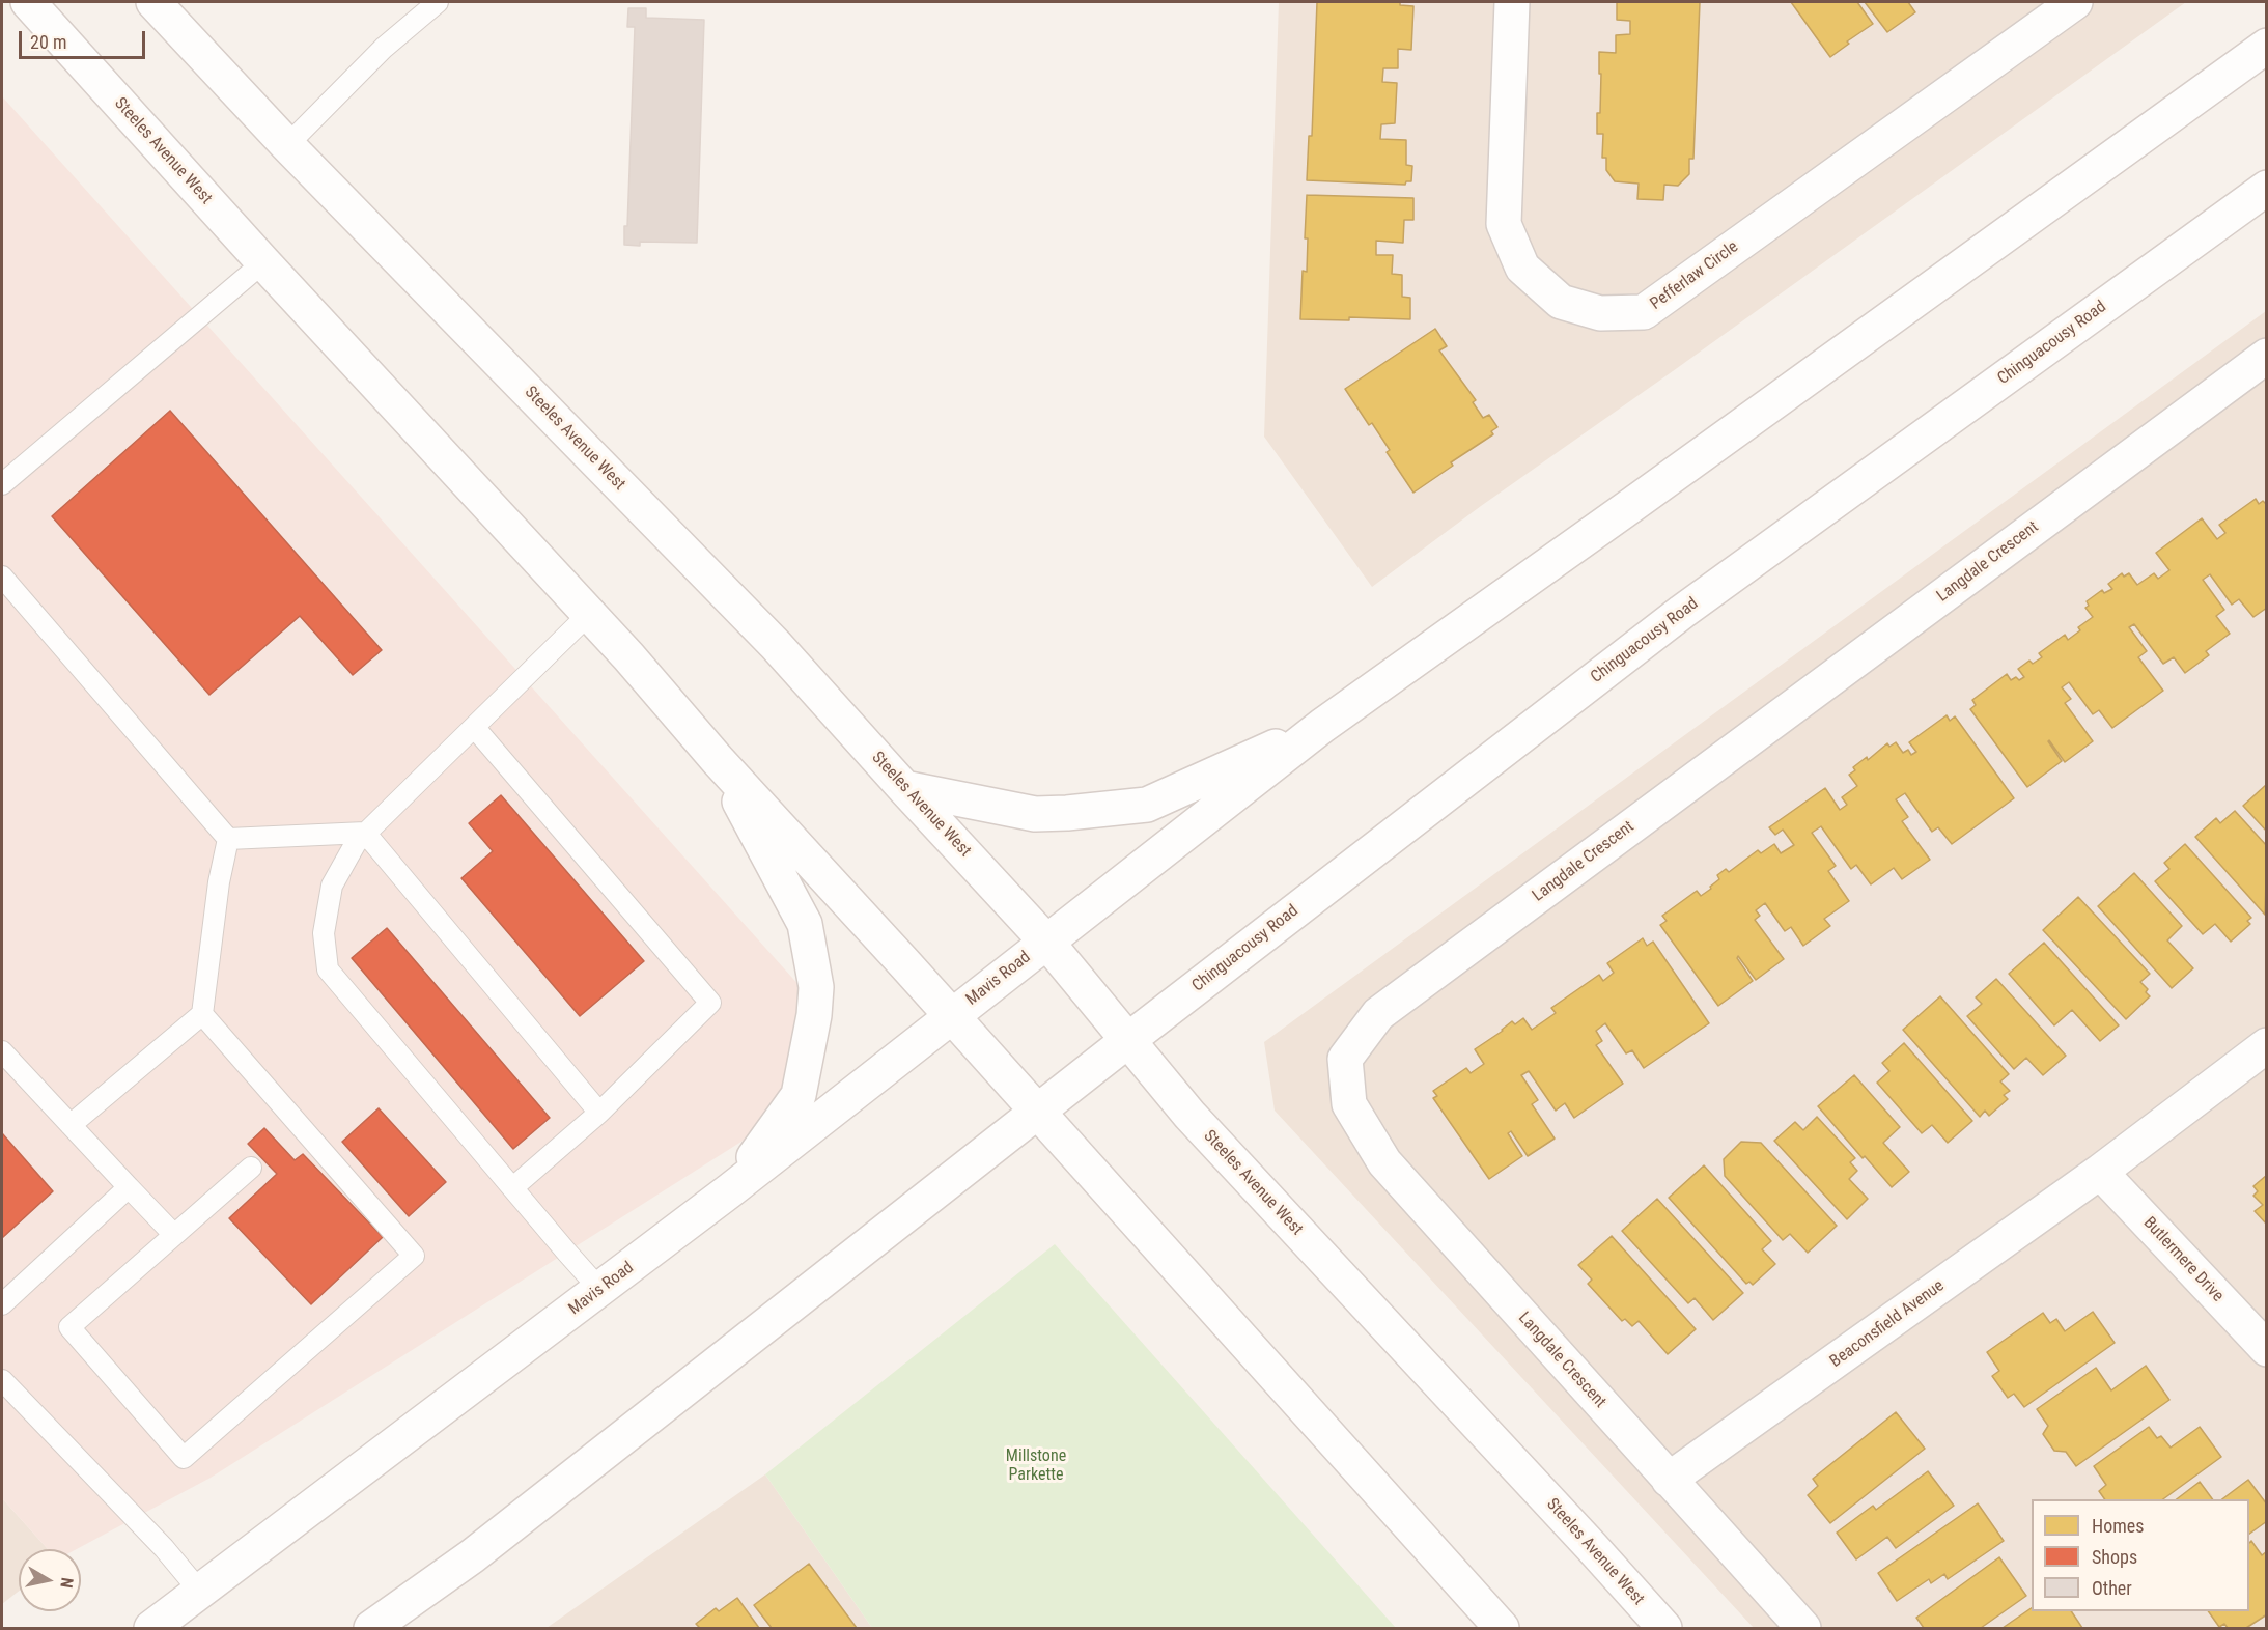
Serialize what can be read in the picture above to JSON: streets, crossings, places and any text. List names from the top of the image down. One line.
{"streets":{"main road":["Steeles Avenue West","Pefferlaw Circle","Chinguacousy Road","Langdale Crescent","Mavis Road","Butlermere Drive","Beaconsfield Avenue"]},"crossings":[["Steeles Avenue West","Chinguacousy Road"],["Steeles Avenue West","Mavis Road"],["Langdale Crescent","Beaconsfield Avenue"],["Butlermere Drive","Beaconsfield Avenue"]],"parks":["Millstone Parkette"],"legend":["Homes","Shops","Other"],"scale_bar":"20 m","north":"right"}
